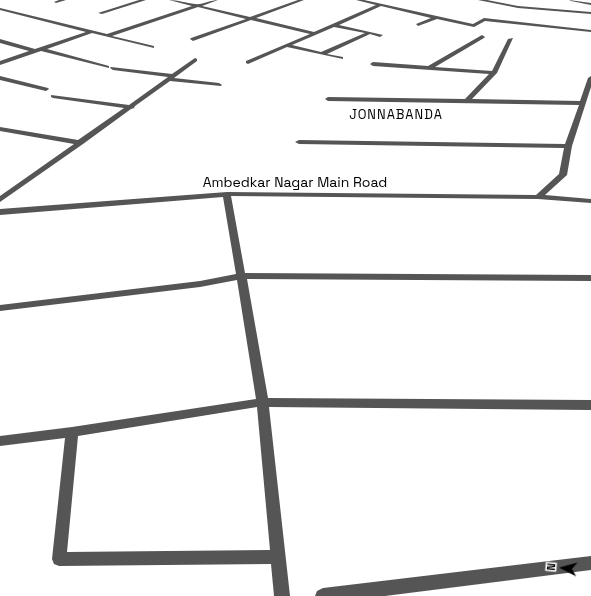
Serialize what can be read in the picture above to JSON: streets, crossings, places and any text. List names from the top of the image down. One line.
{"streets":{"street":["Ambedkar Nagar Main Road"]},"districts":["JONNABANDA"],"north":"left"}
